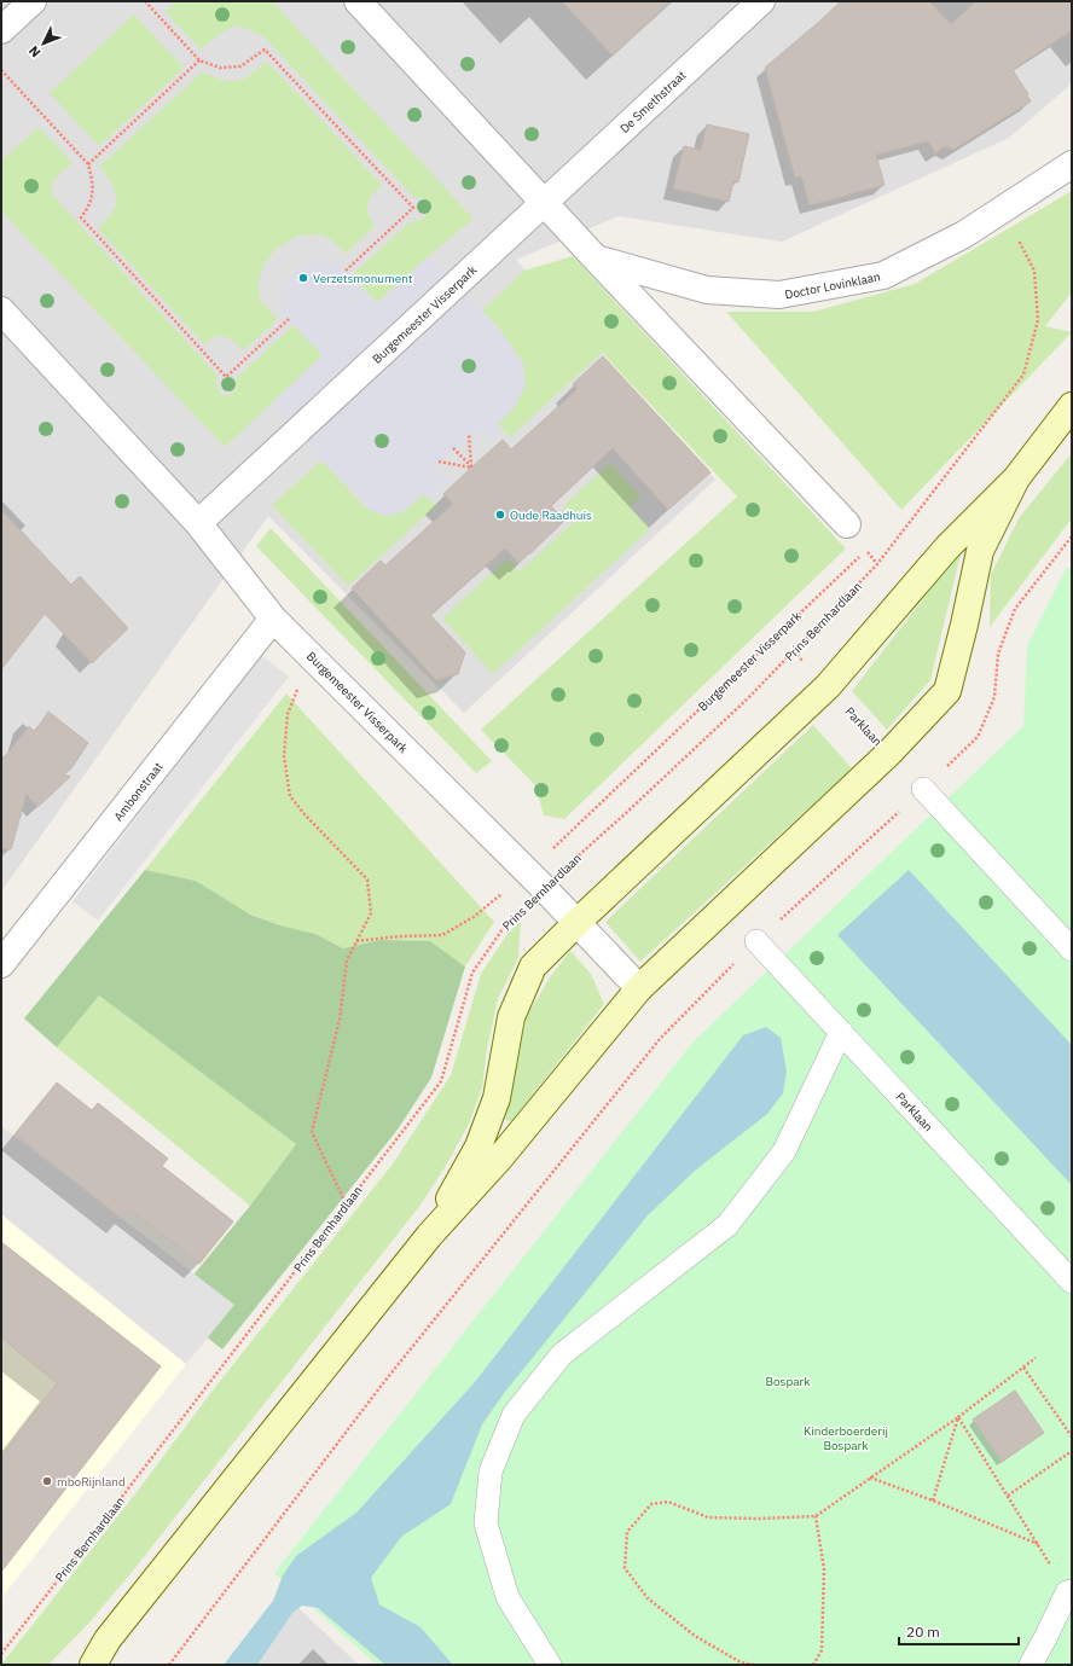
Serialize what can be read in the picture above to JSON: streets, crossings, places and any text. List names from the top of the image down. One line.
{"streets":{"street":["De Smethstraat","Doctor Lovinklaan","Burgemeester Visserpark","Parklaan","Ambonstraat"],"path":["Prins Bernhardlaan"]},"crossings":[["De Smethstraat","Burgemeester Visserpark"],["Doctor Lovinklaan","Prins Bernhardlaan"],["Burgemeester Visserpark","Prins Bernhardlaan"],["Burgemeester Visserpark","Ambonstraat"],["Prins Bernhardlaan","Parklaan"]],"parks":["Bospark","Kinderboerderij Bospark"],"places":["Verzetsmonument","Oude Raadhuis","mboRijnland"],"scale_bar":"20 m","north":"bottom left"}
